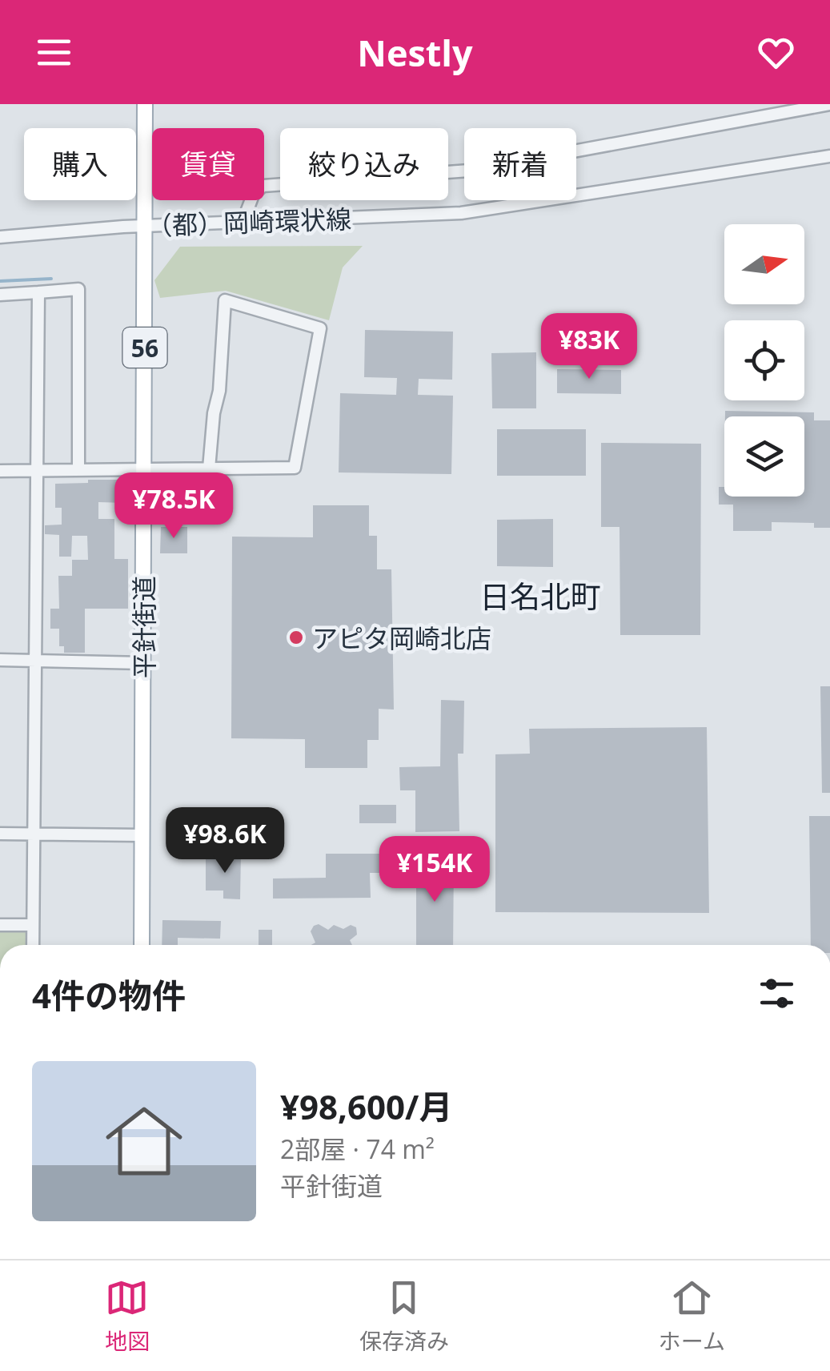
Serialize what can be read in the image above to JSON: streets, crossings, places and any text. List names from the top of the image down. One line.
{"streets":{"main road":["56","平針街道"],"street":["（都）岡崎環状線"]},"crossings":[["（都）岡崎環状線","平針街道"]],"districts":["日名北町"],"places":["アピタ岡崎北店"],"north":"right","page":{"header":"Nestly","chip":["購入","賃貸","絞り込み","新着"],"price":["¥83K","¥78.5K","¥98.6K","¥154K"],"heading":"4件の物件","list":[{"name":"¥98,600/月","note":"2部屋 · 74 m² · 平針街道"}],"tabs":["地図","保存済み","ホーム"]}}
